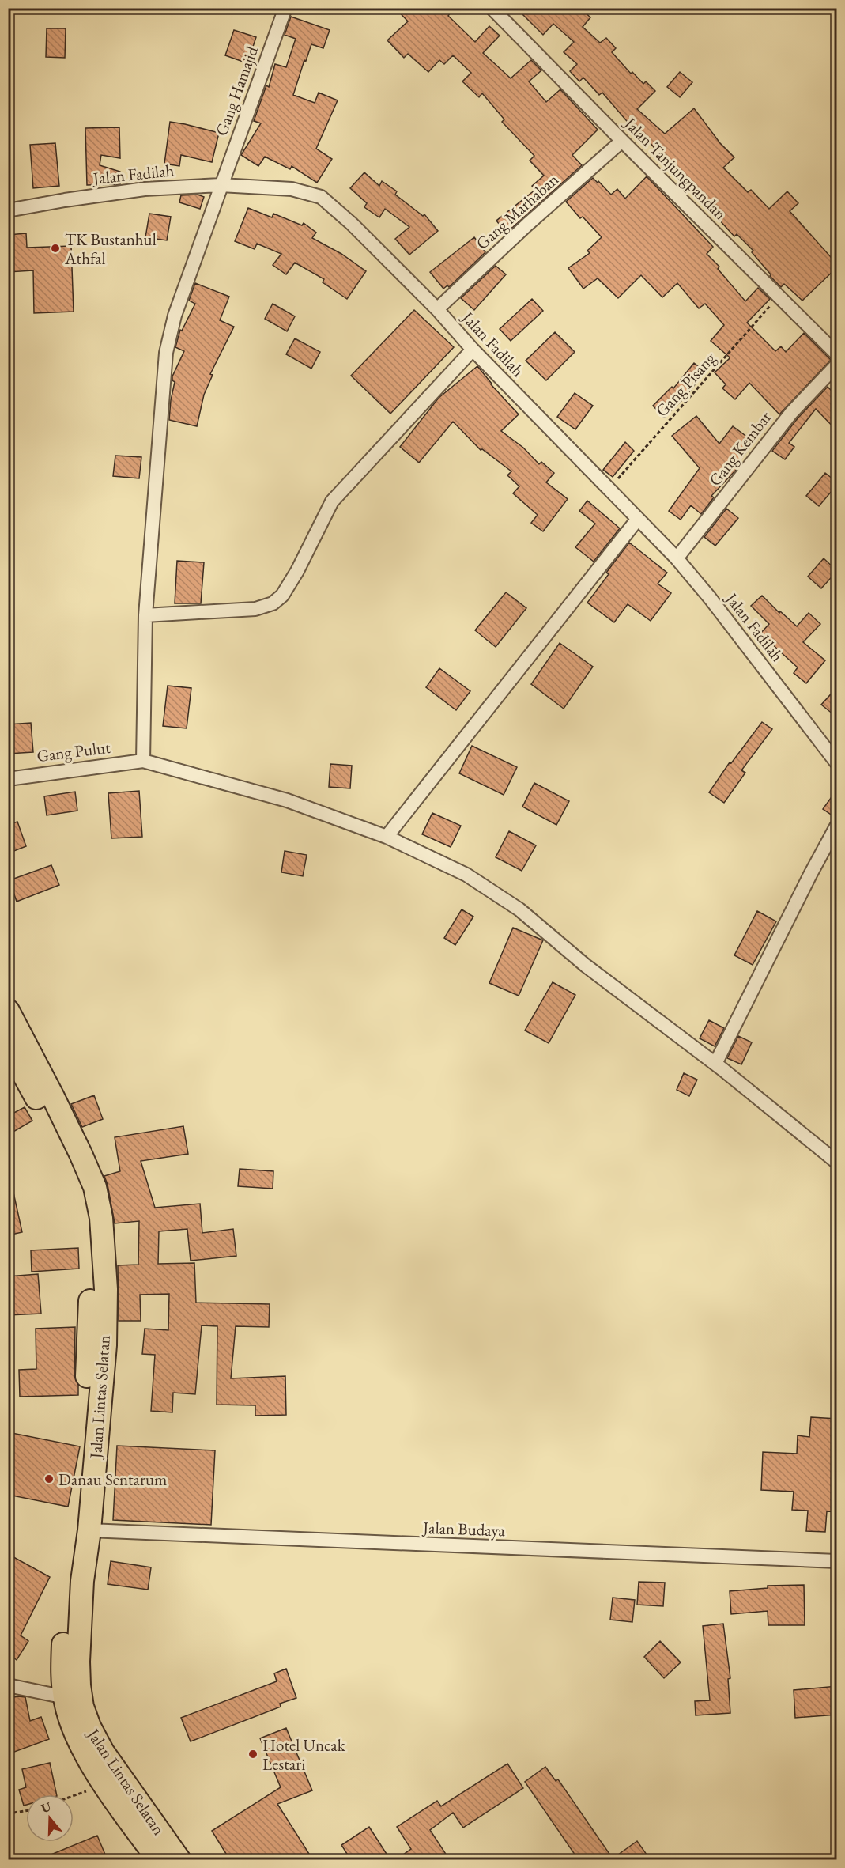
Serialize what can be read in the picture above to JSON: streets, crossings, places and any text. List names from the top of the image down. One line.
{"streets":{"highway":["Jalan Lintas Selatan"],"street":["Gang Hamajid","Jalan Tanjungpandan","Jalan Fadilah","Gang Marhaban","Gang Kembar","Gang Pulut","Jalan Budaya"],"path":["Gang Pisang"]},"crossings":[["Gang Hamajid","Jalan Fadilah"],["Gang Hamajid","Gang Pulut"],["Jalan Tanjungpandan","Gang Marhaban"],["Jalan Tanjungpandan","Gang Pisang"],["Jalan Fadilah","Gang Marhaban"],["Jalan Fadilah","Gang Pisang"],["Jalan Fadilah","Gang Kembar"],["Jalan Lintas Selatan","Jalan Budaya"]],"places":["TK Bustanhul Athfal","Danau Sentarum","Hotel Uncak Lestari"],"north":"top"}
